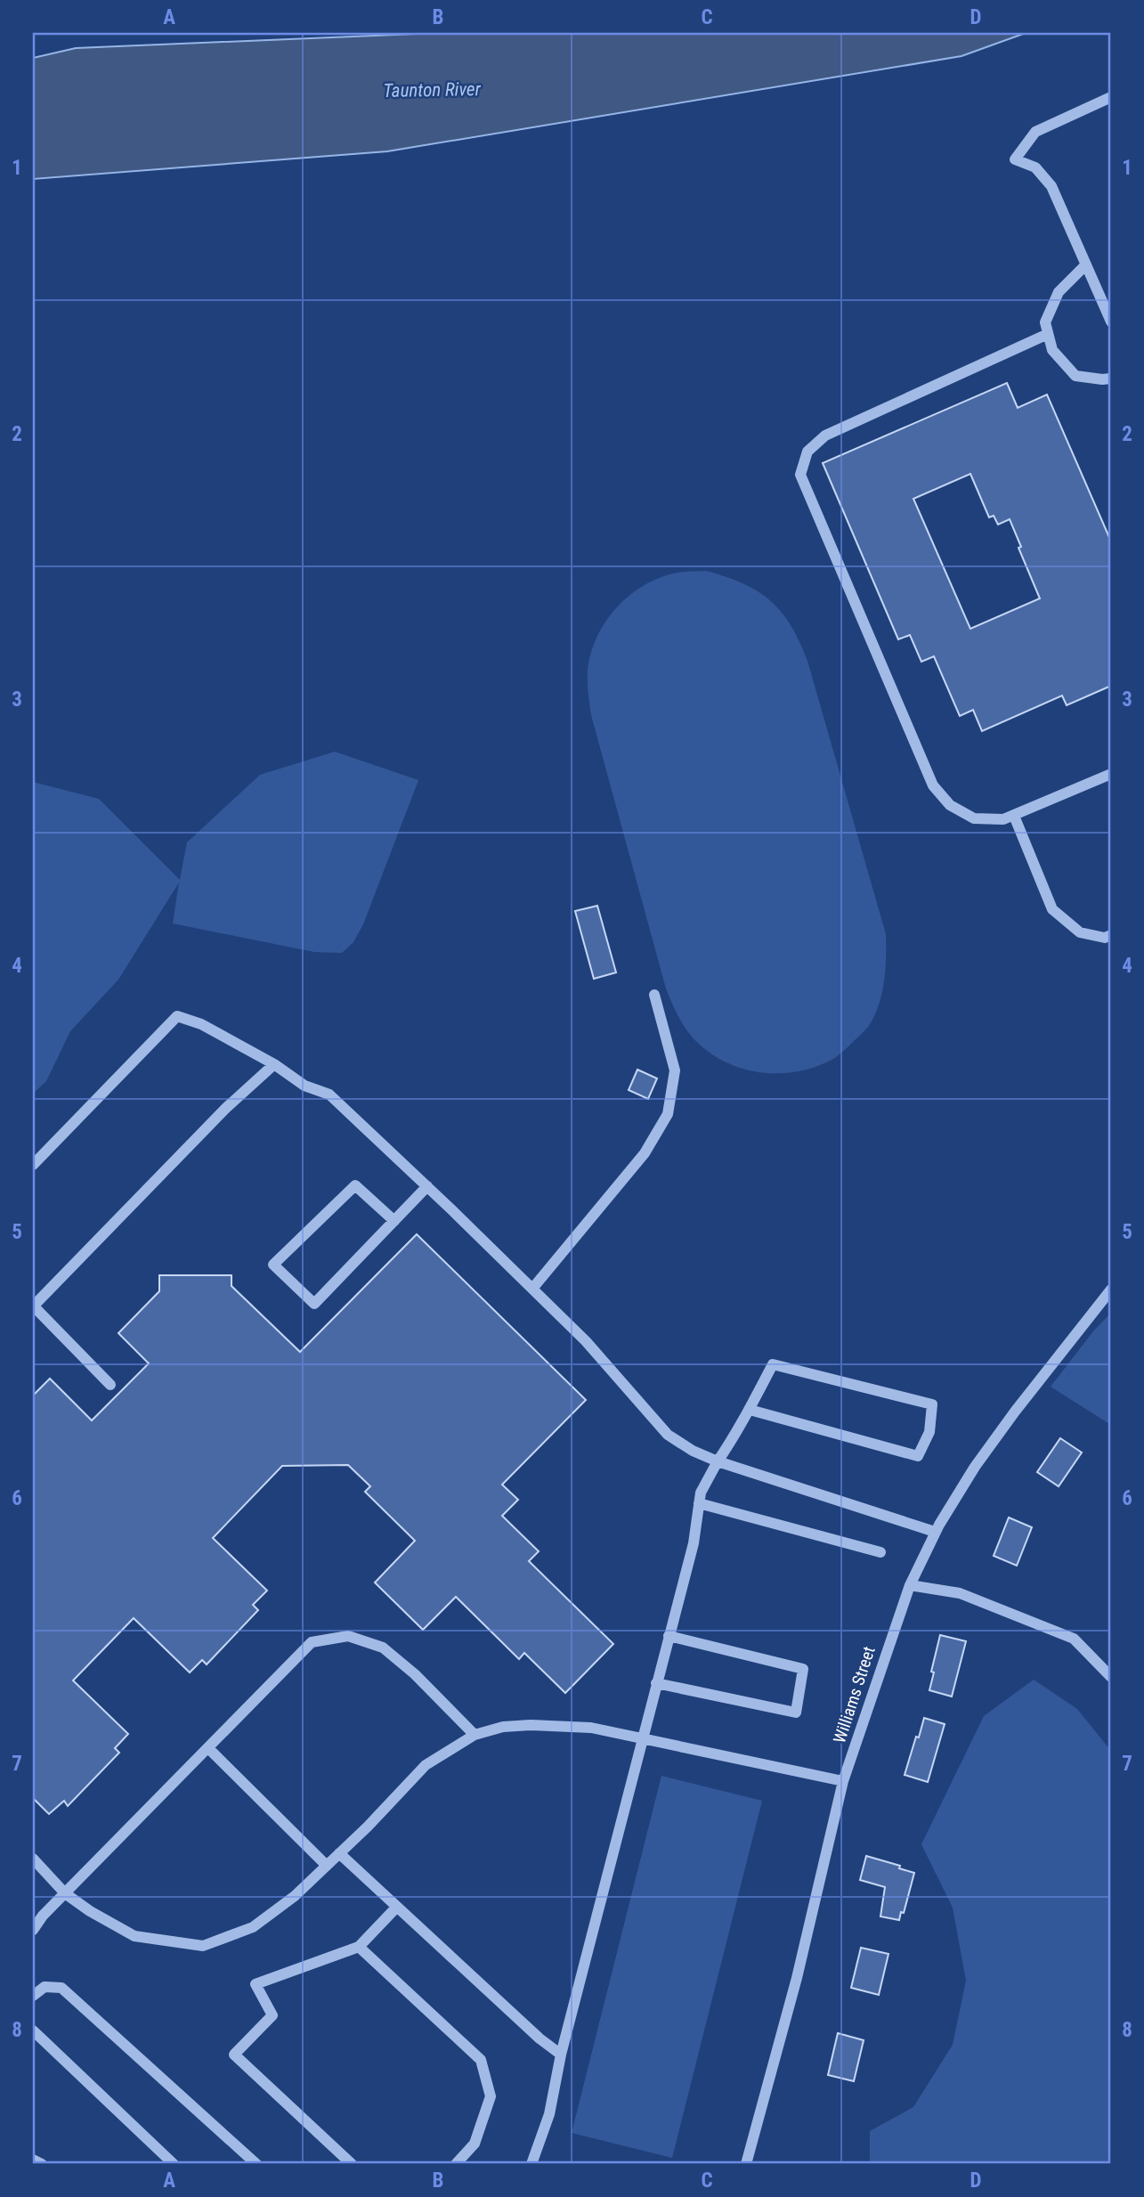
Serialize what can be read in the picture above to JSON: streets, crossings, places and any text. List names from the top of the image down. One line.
{"streets":{"street":["Williams Street"]},"water":["Taunton River"],"grid":{"columns":["A","B","C","D"],"rows":["1","2","3","4","5","6","7","8"]}}
